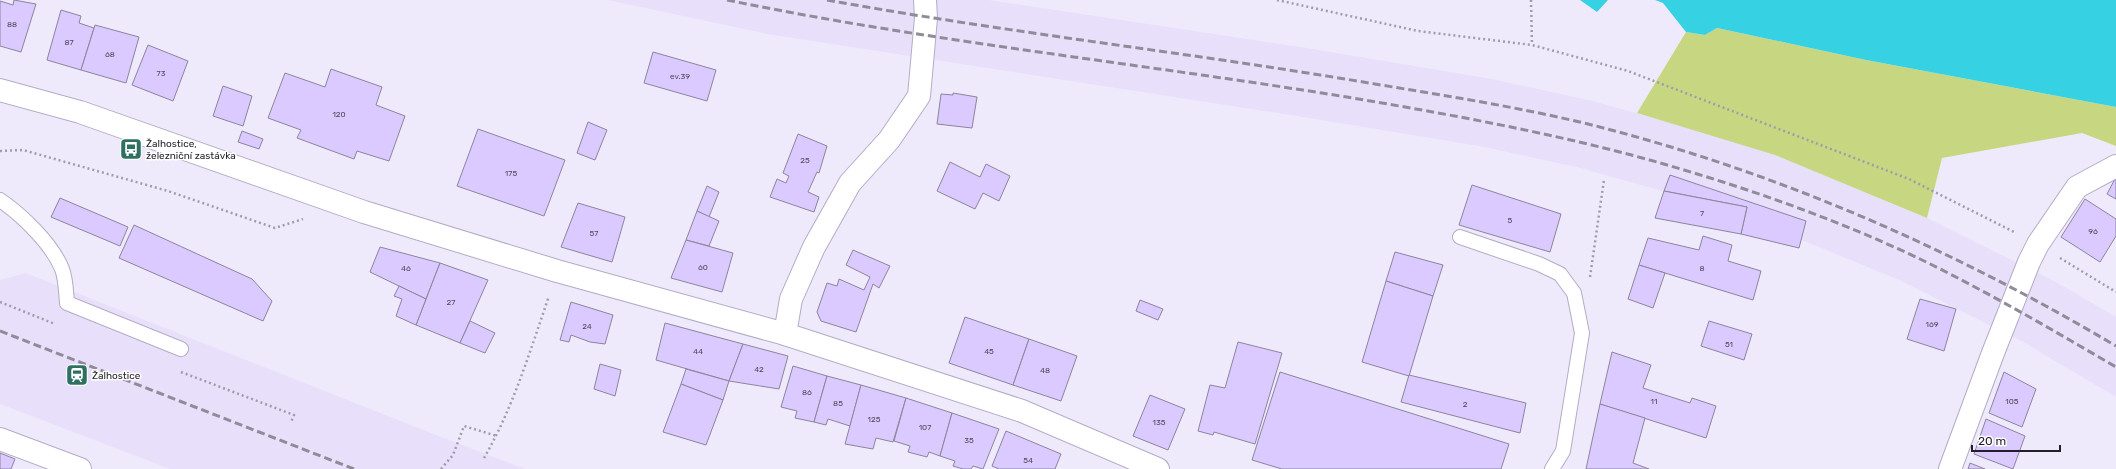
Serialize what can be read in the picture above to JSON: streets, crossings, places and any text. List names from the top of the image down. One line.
{"places":{"bus stop":["Žalhostice, železniční zastávka"],"station":["Žalhostice"]},"house_numbers":["88","87","68","73","ev.39","120","25","175","7","5","96","57","60","46","8","27","169","24","51","44","45","42","48","86","11","105","85","2","125","135","107","35","54"],"scale_bar":"20 m"}
